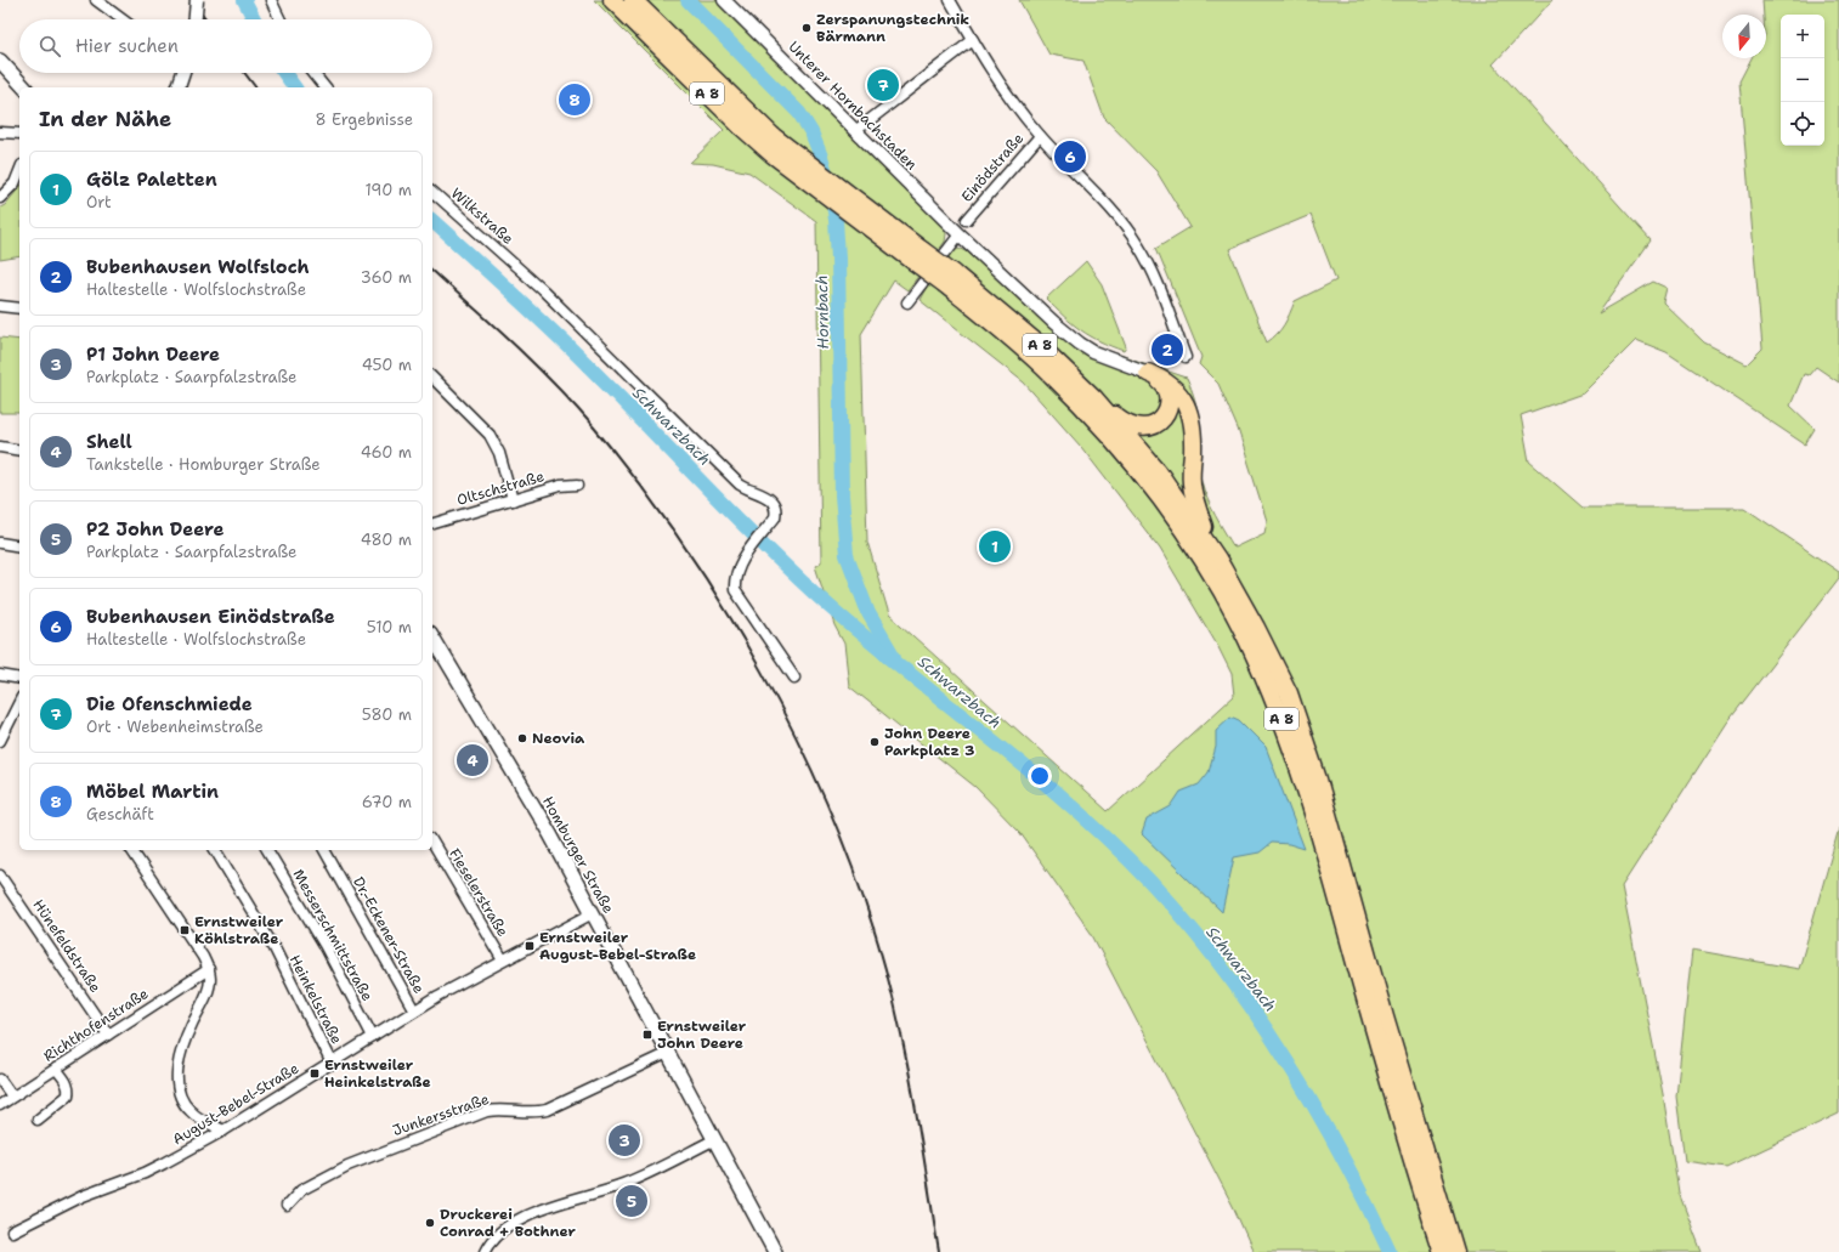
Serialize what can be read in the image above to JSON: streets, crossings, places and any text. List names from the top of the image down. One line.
{"streets":{"highway":["A 8"],"main road":["Homburger Straße"],"street":["Unterer Hornbachstaden","Einödstraße","Wilkstraße","Oltschstraße","Fieselerstraße","Messerschmittstraße","Dr.-Eckener-Straße","Hünefeldstraße","Heinkelstraße","Richthofenstraße","August-Bebel-Straße","Junkersstraße"]},"crossings":[["Homburger Straße","August-Bebel-Straße"],["Homburger Straße","Junkersstraße"],["Fieselerstraße","August-Bebel-Straße"],["Messerschmittstraße","August-Bebel-Straße"],["Dr.-Eckener-Straße","August-Bebel-Straße"],["Hünefeldstraße","Richthofenstraße"],["Heinkelstraße","August-Bebel-Straße"]],"water":["Hornbach","Schwarzbach"],"places":{"other":["Zerspanungstechnik Bärmann","Neovia","John Deere Parkplatz 3","Druckerei Conrad + Bothner"],"transit":["Ernstweiler Köhlstraße","Ernstweiler August-Bebel-Straße","Ernstweiler John Deere","Ernstweiler Heinkelstraße"]},"north":"bottom","page":{"map_buttons":["+","−"],"search":"Hier suchen","pins":["7","8","6","2","1","4","3","5"],"heading":["In der Nähe","8 Ergebnisse"],"list":[{"mark":"1","name":"Gölz Paletten","note":"Ort","value":"190 m"},{"mark":"2","name":"Bubenhausen Wolfsloch","note":"Haltestelle · Wolfslochstraße","value":"360 m"},{"mark":"3","name":"P1 John Deere","note":"Parkplatz · Saarpfalzstraße","value":"450 m"},{"mark":"4","name":"Shell","note":"Tankstelle · Homburger Straße","value":"460 m"},{"mark":"5","name":"P2 John Deere","note":"Parkplatz · Saarpfalzstraße","value":"480 m"},{"mark":"6","name":"Bubenhausen Einödstraße","note":"Haltestelle · Wolfslochstraße","value":"510 m"},{"mark":"7","name":"Die Ofenschmiede","note":"Ort · Webenheimstraße","value":"580 m"},{"mark":"8","name":"Möbel Martin","note":"Geschäft","value":"670 m"}]}}
